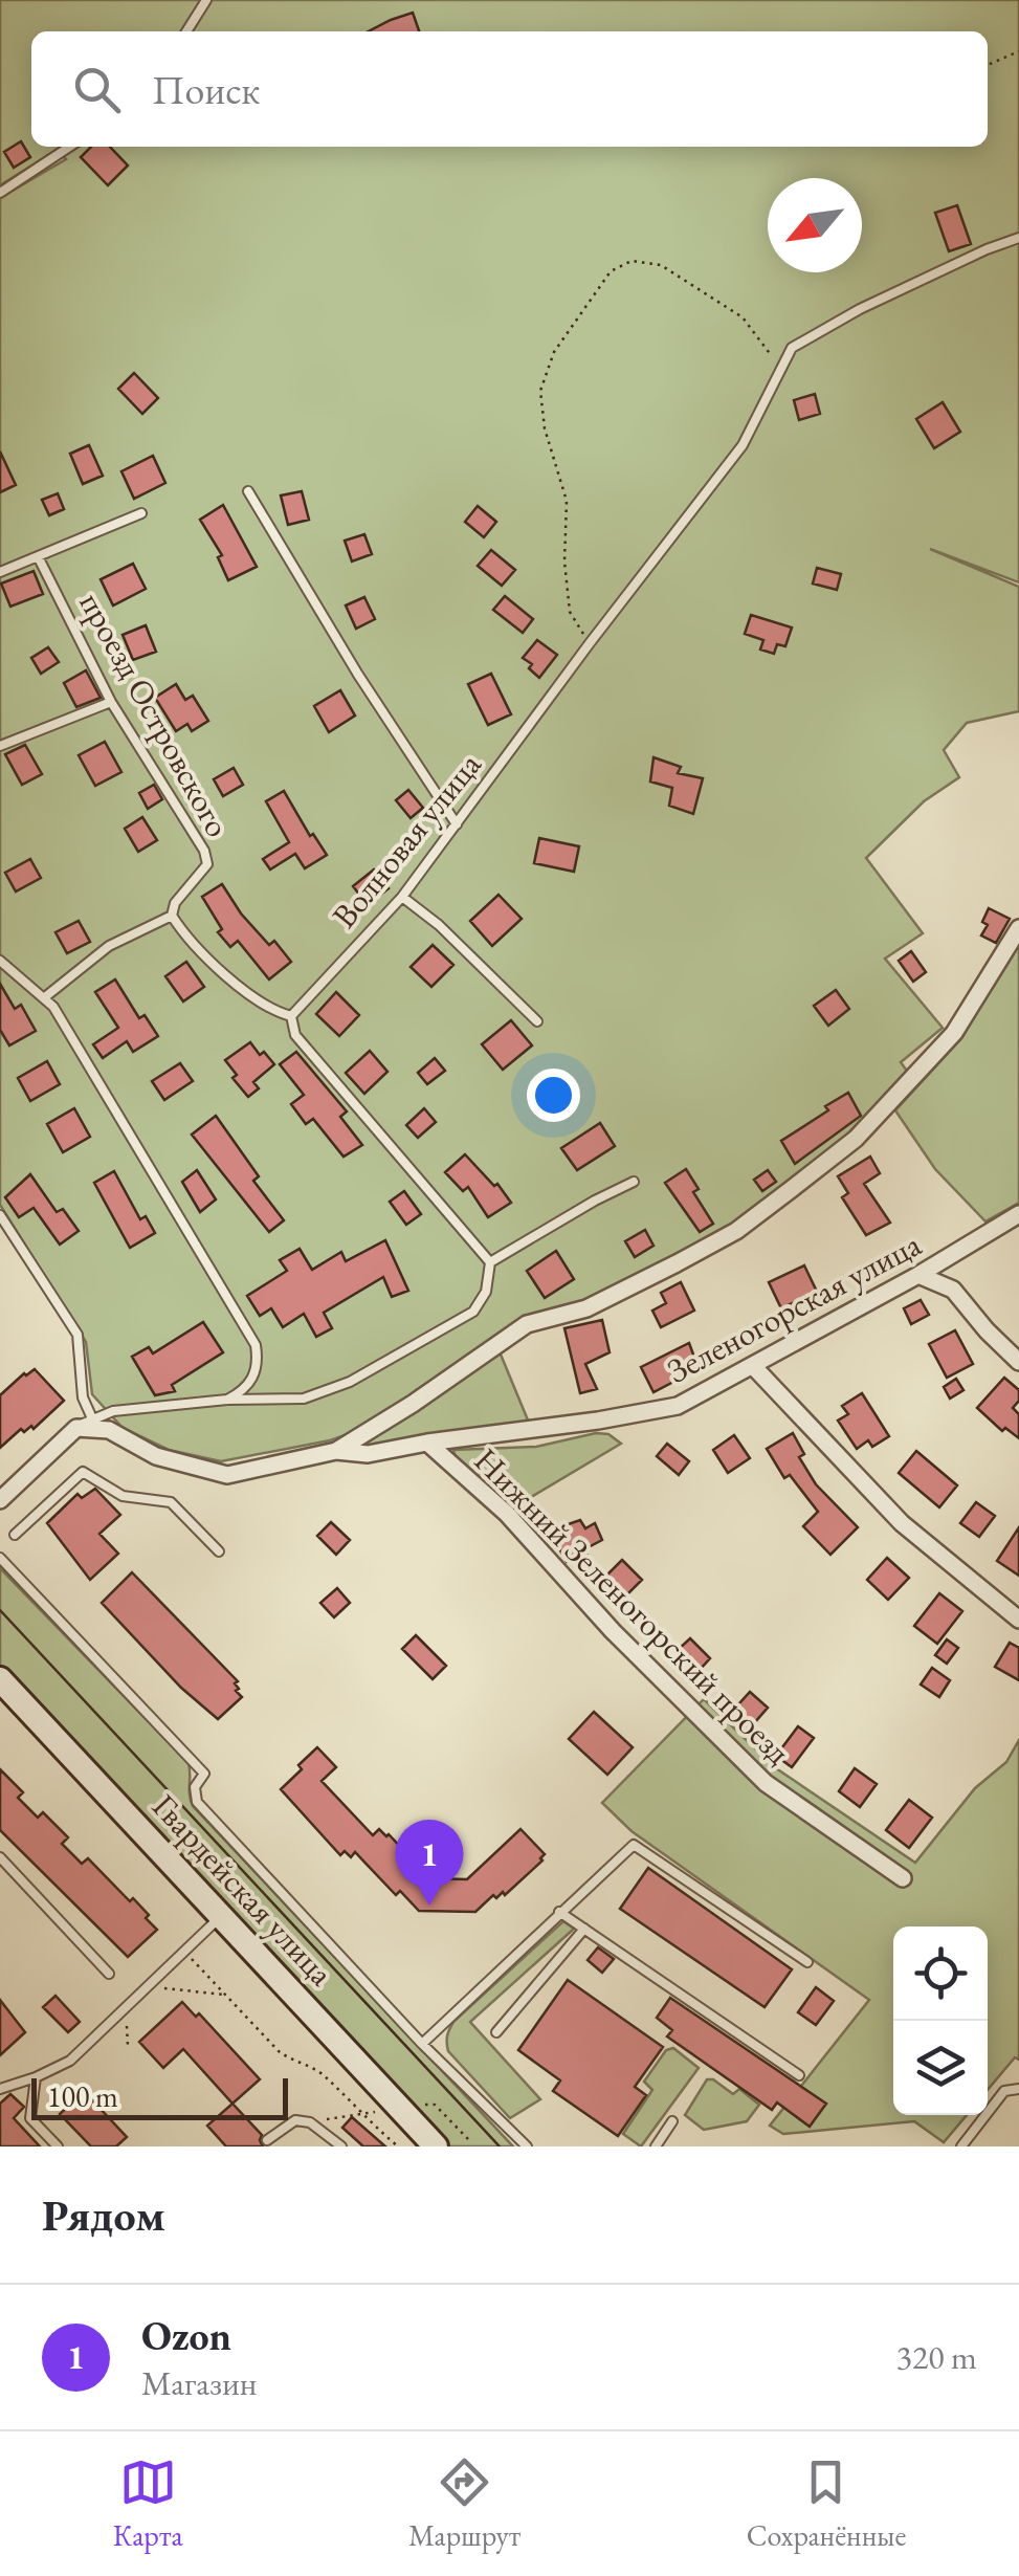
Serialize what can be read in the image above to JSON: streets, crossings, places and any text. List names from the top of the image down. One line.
{"streets":{"street":["Зеленогорская улица","Нижний Зеленогорский проезд","Гвардейская улица"],"lane":["проезд Островского","Волновая улица"]},"crossings":[["Зеленогорская улица","Нижний Зеленогорский проезд"]],"scale_bar":"100 m","north":"bottom left","page":{"search":"Поиск","pins":"1","scale":"100 m","heading":"Рядом","list":[{"mark":"1","name":"Ozon","note":"Магазин","value":"320 m"}],"nav":["Карта","Маршрут","Сохранённые"]}}
